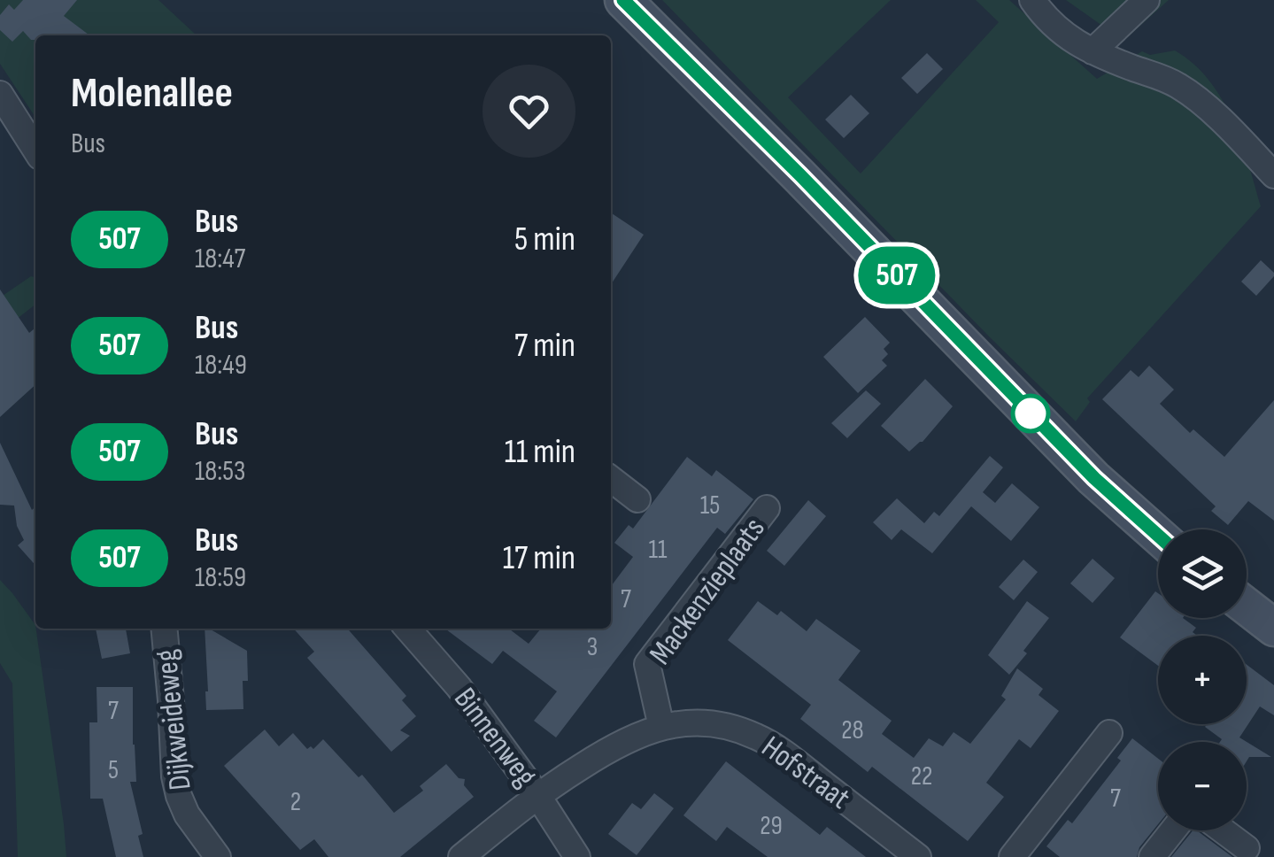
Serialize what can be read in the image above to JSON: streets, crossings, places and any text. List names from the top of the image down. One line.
{"streets":{"street":["Mackenzieplaats","Dijkweideweg","Binnenweg","Hofstraat"]},"crossings":[["Mackenzieplaats","Hofstraat"],["Binnenweg","Hofstraat"]],"lines":["bus line 507"],"house_numbers":["15","11","7","3","7","28","5","22","7","2","29"],"page":{"on_map":"507","heading":["Molenallee","Bus"],"list":[{"mark":"507","name":"Bus","note":"18:47","value":"5 min"},{"mark":"507","name":"Bus","note":"18:49","value":"7 min"},{"mark":"507","name":"Bus","note":"18:53","value":"11 min"},{"mark":"507","name":"Bus","note":"18:59","value":"17 min"}],"map_buttons":["+","−"]}}
